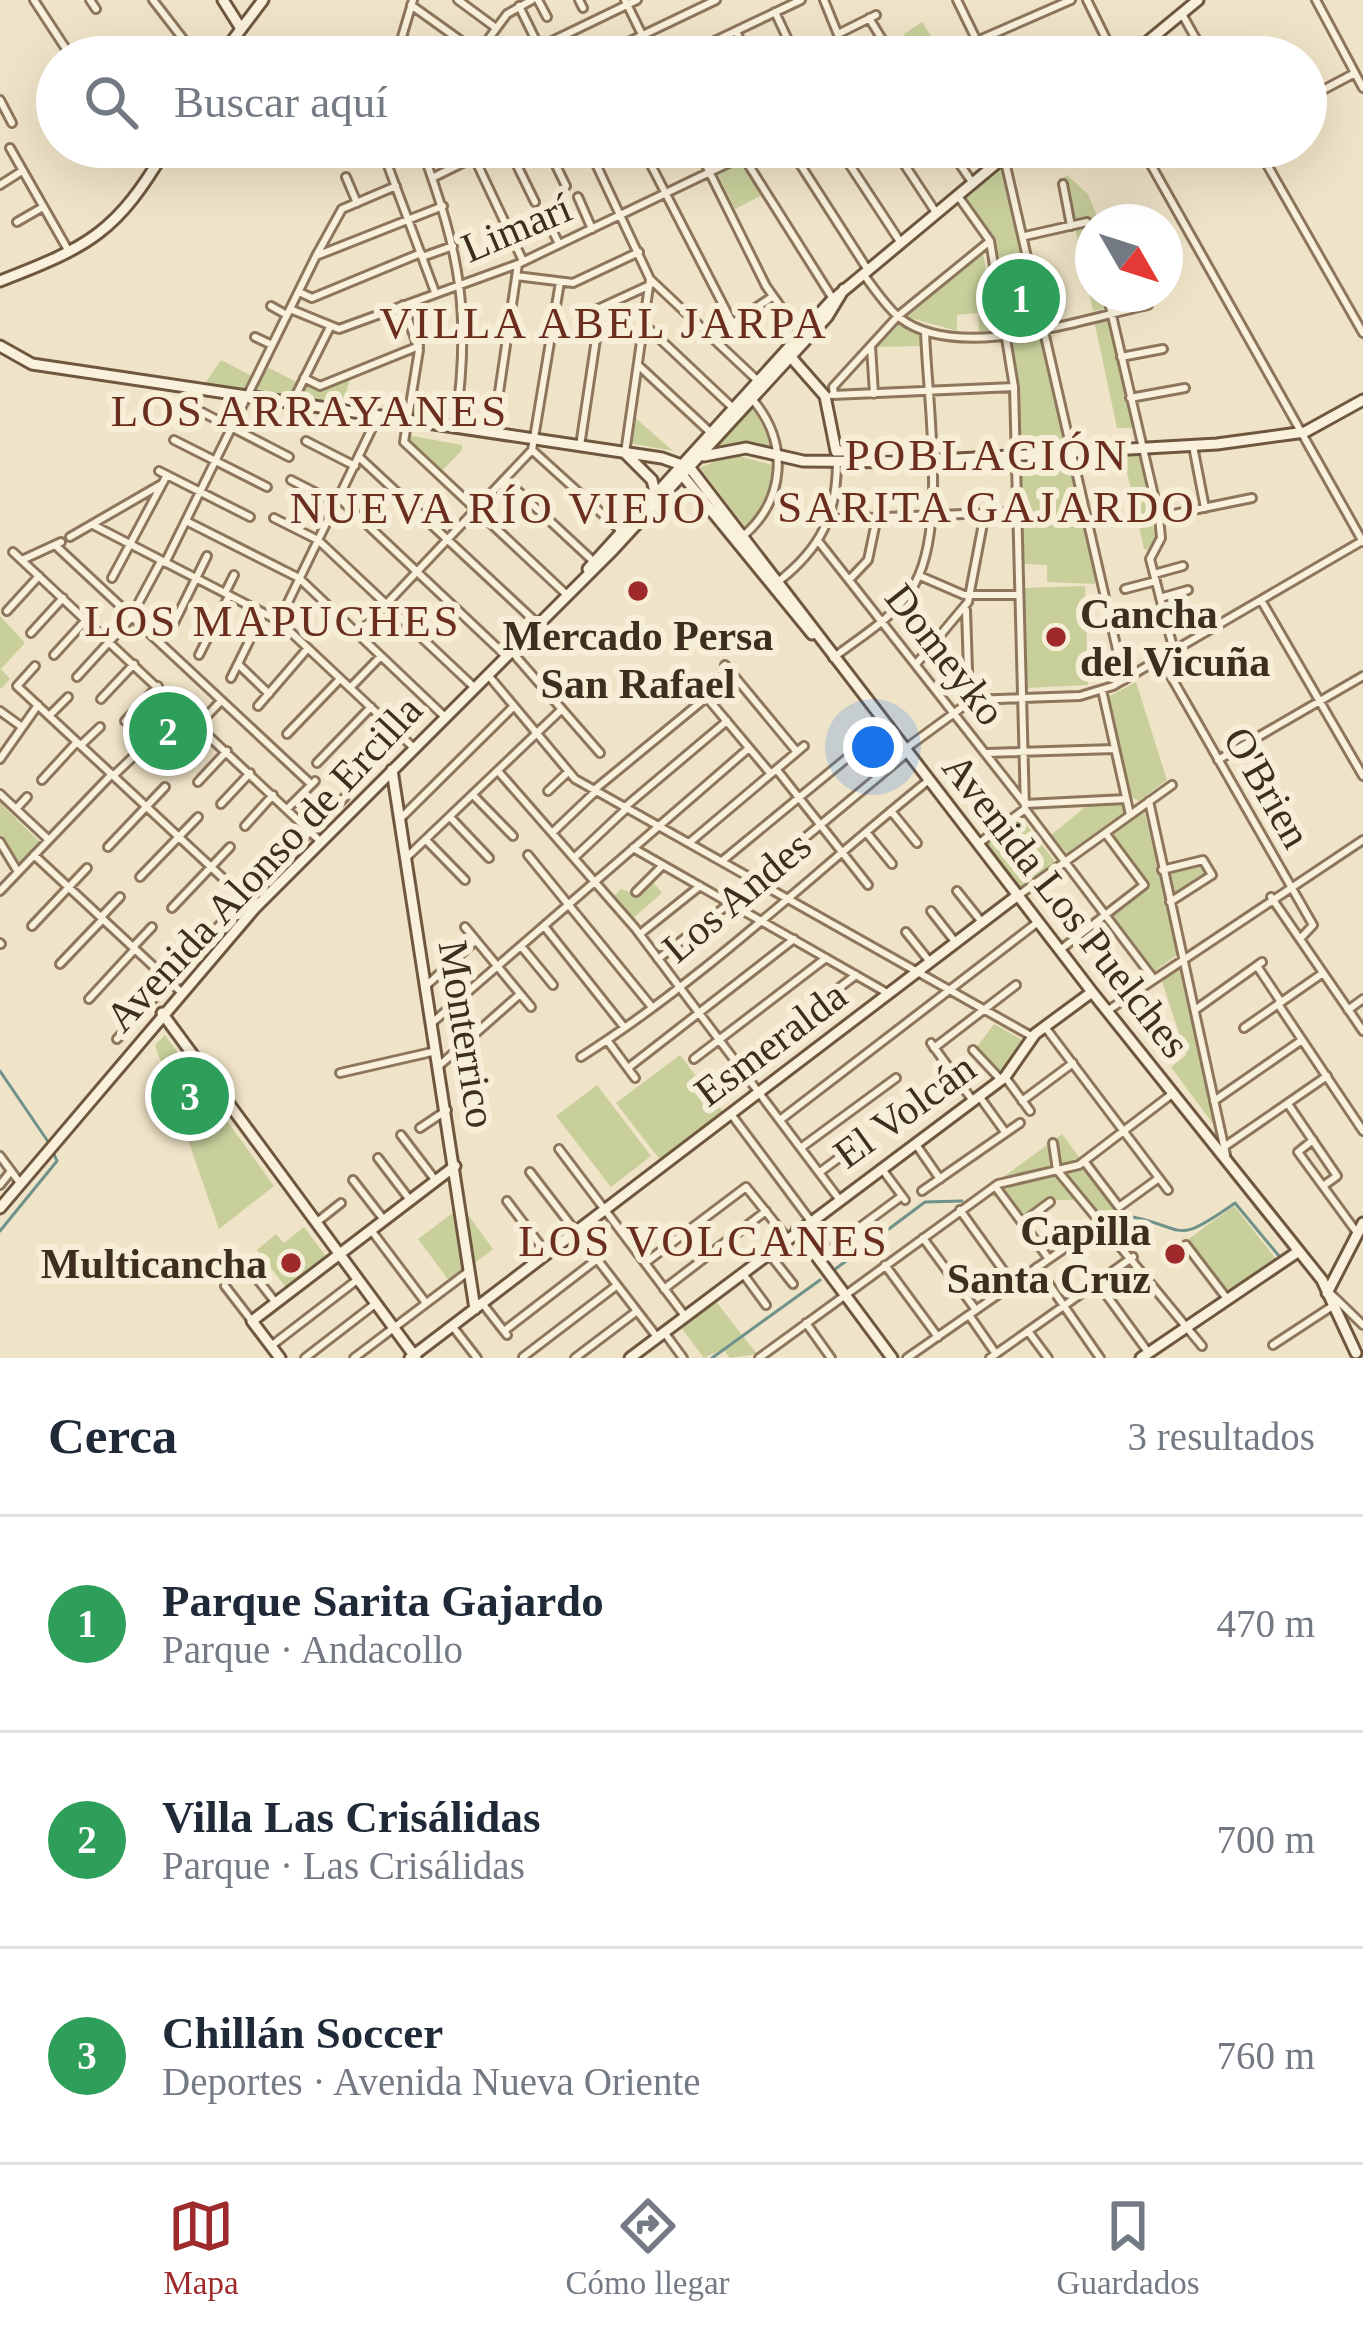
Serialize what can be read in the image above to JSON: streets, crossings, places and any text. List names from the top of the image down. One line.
{"streets":{"main road":["Avenida Alonso de Ercilla","Avenida Los Puelches","Monterrico","Esmeralda","El Volcán"],"street":["Limarí","Domeyko","O'Brien","Los Andes"]},"crossings":[["Domeyko","Esmeralda"],["Avenida Alonso de Ercilla","Avenida Los Puelches"],["Avenida Alonso de Ercilla","Monterrico"],["Los Andes","Avenida Los Puelches"],["Avenida Los Puelches","Esmeralda"],["Avenida Los Puelches","El Volcán"],["Monterrico","Esmeralda"]],"districts":["VILLA ABEL JARPA","LOS ARRAYANES","POBLACIÓN SARITA GAJARDO","NUEVA RÍO VIEJO","LOS MAPUCHES","LOS VOLCANES"],"places":["Mercado Persa San Rafael","Cancha del Vicuña","Capilla Santa Cruz","Multicancha"],"north":"bottom right","page":{"search":"Buscar aquí","pins":["1","2","3"],"heading":["Cerca","3 resultados"],"list":[{"mark":"1","name":"Parque Sarita Gajardo","note":"Parque · Andacollo","value":"470 m"},{"mark":"2","name":"Villa Las Crisálidas","note":"Parque · Las Crisálidas","value":"700 m"},{"mark":"3","name":"Chillán Soccer","note":"Deportes · Avenida Nueva Oriente","value":"760 m"}],"nav":["Mapa","Cómo llegar","Guardados"]}}
